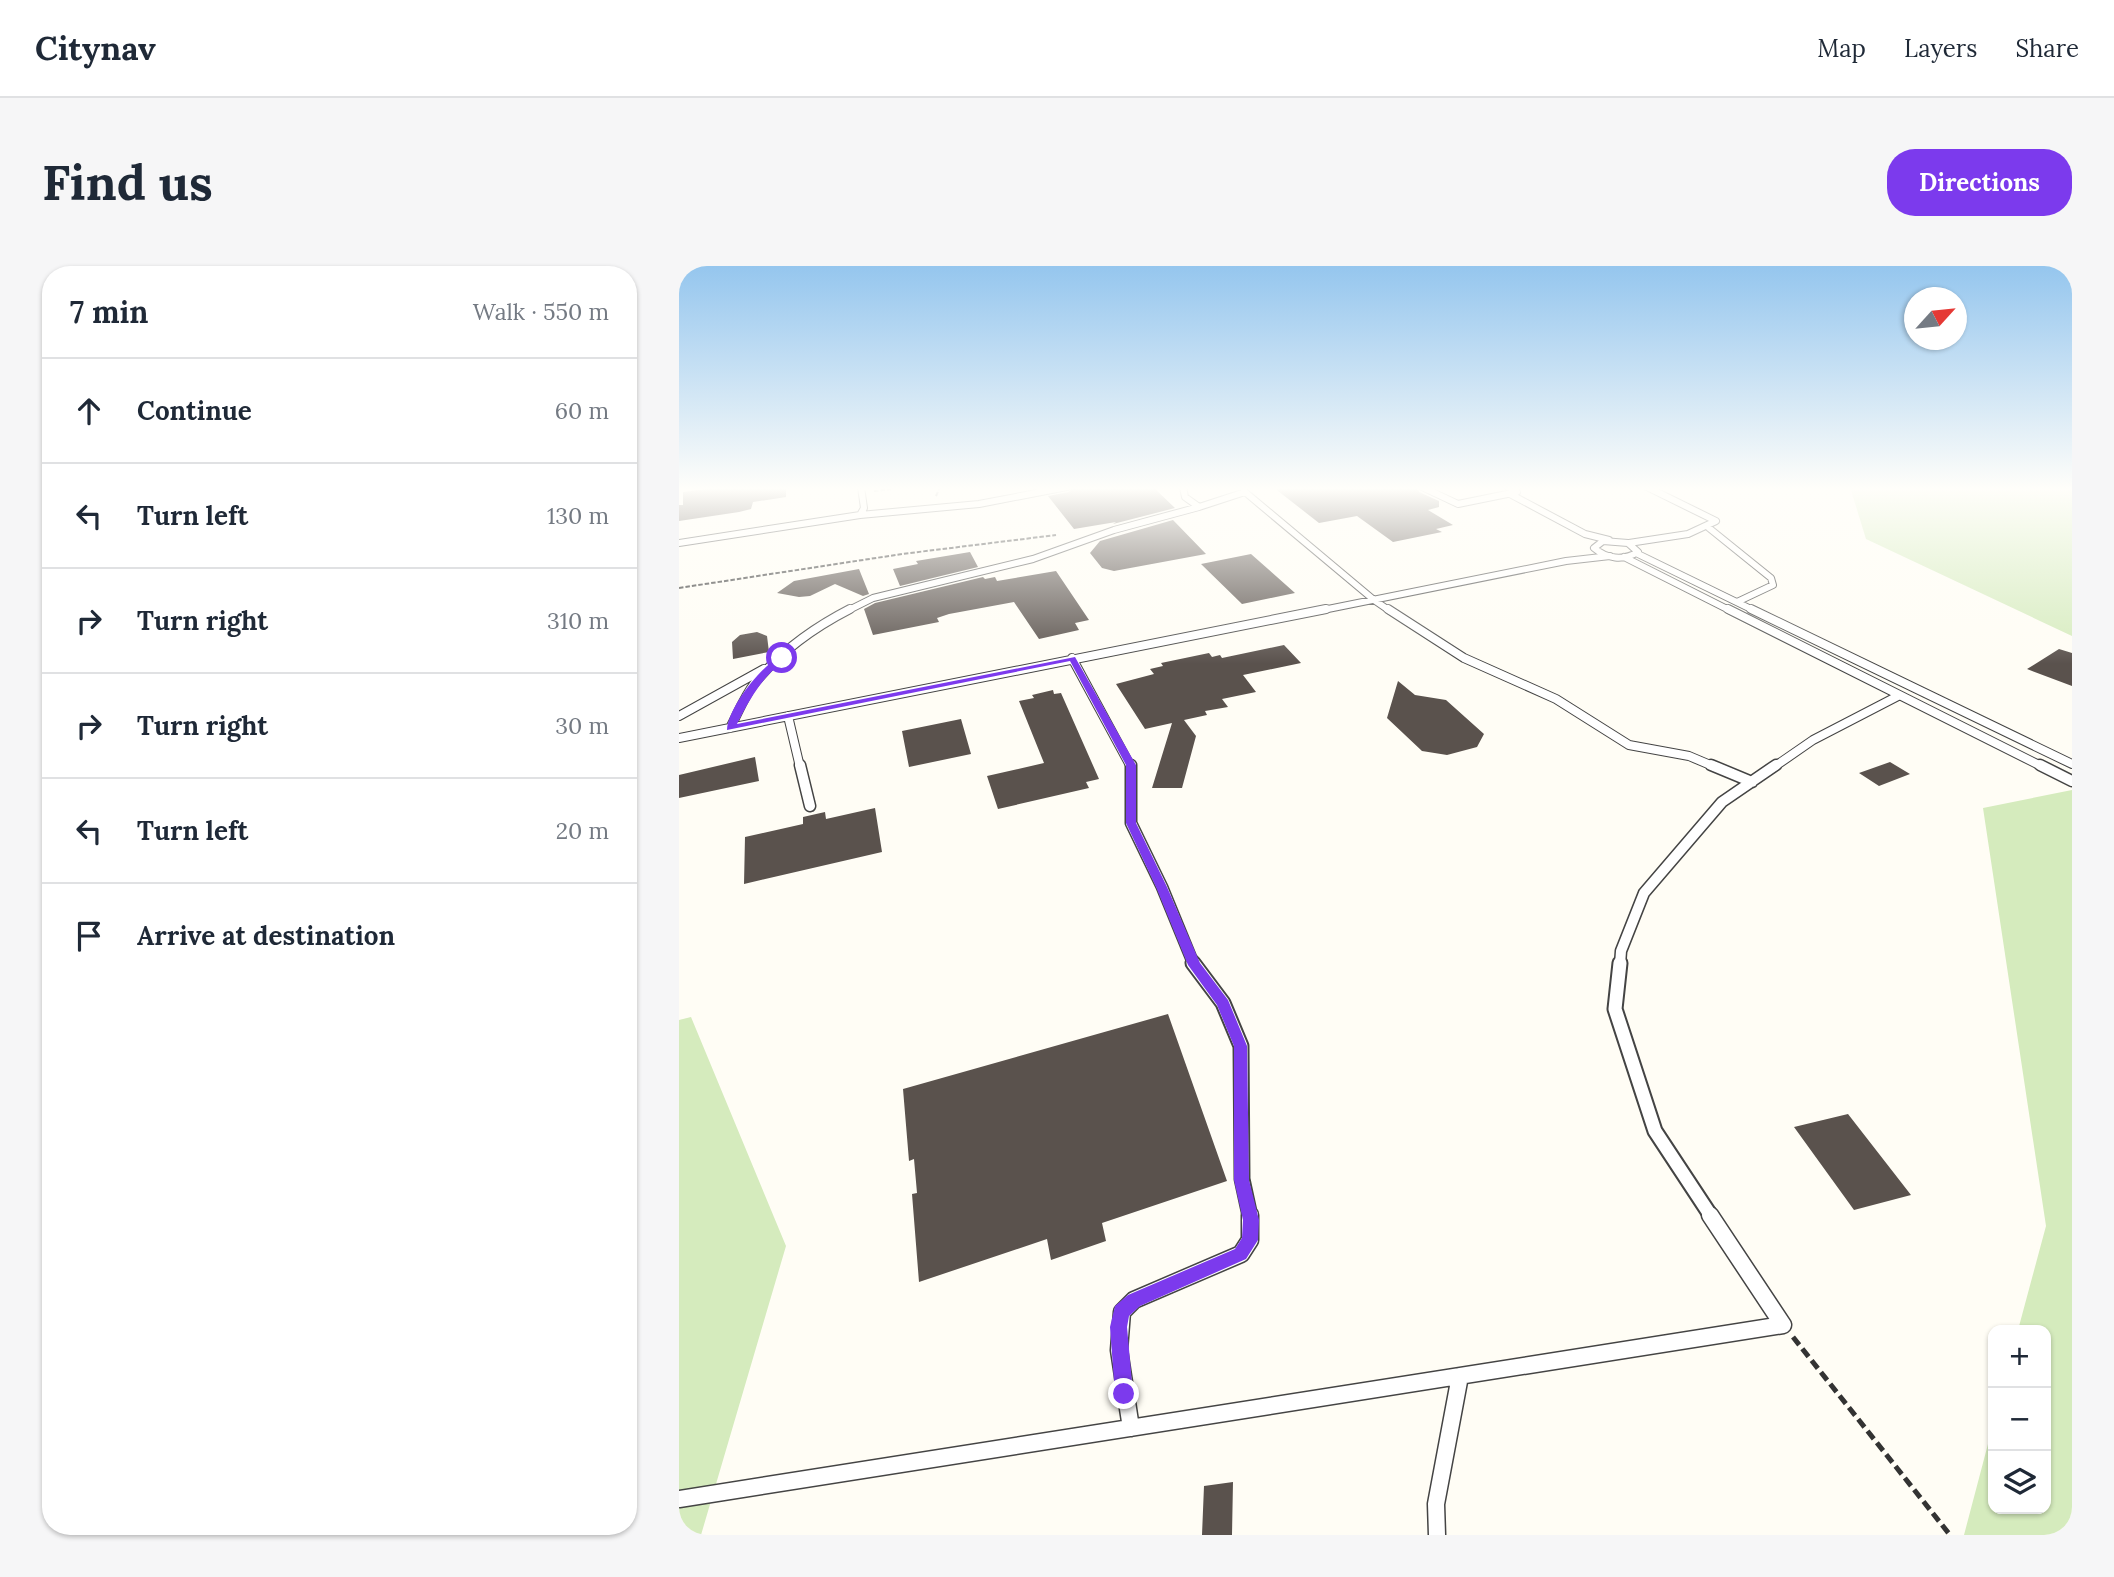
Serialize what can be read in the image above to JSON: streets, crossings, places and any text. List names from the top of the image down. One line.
{"north":"top right","page":{"header":"Citynav","nav":["Map","Layers","Share"],"buttons":"Directions","title":"Find us","heading":["7 min","Walk · 550 m"],"list":[["Continue","60 m"],["Turn left","130 m"],["Turn right","310 m"],["Turn right","30 m"],["Turn left","20 m"],"Arrive at destination"],"map_buttons":["+","−"]}}
